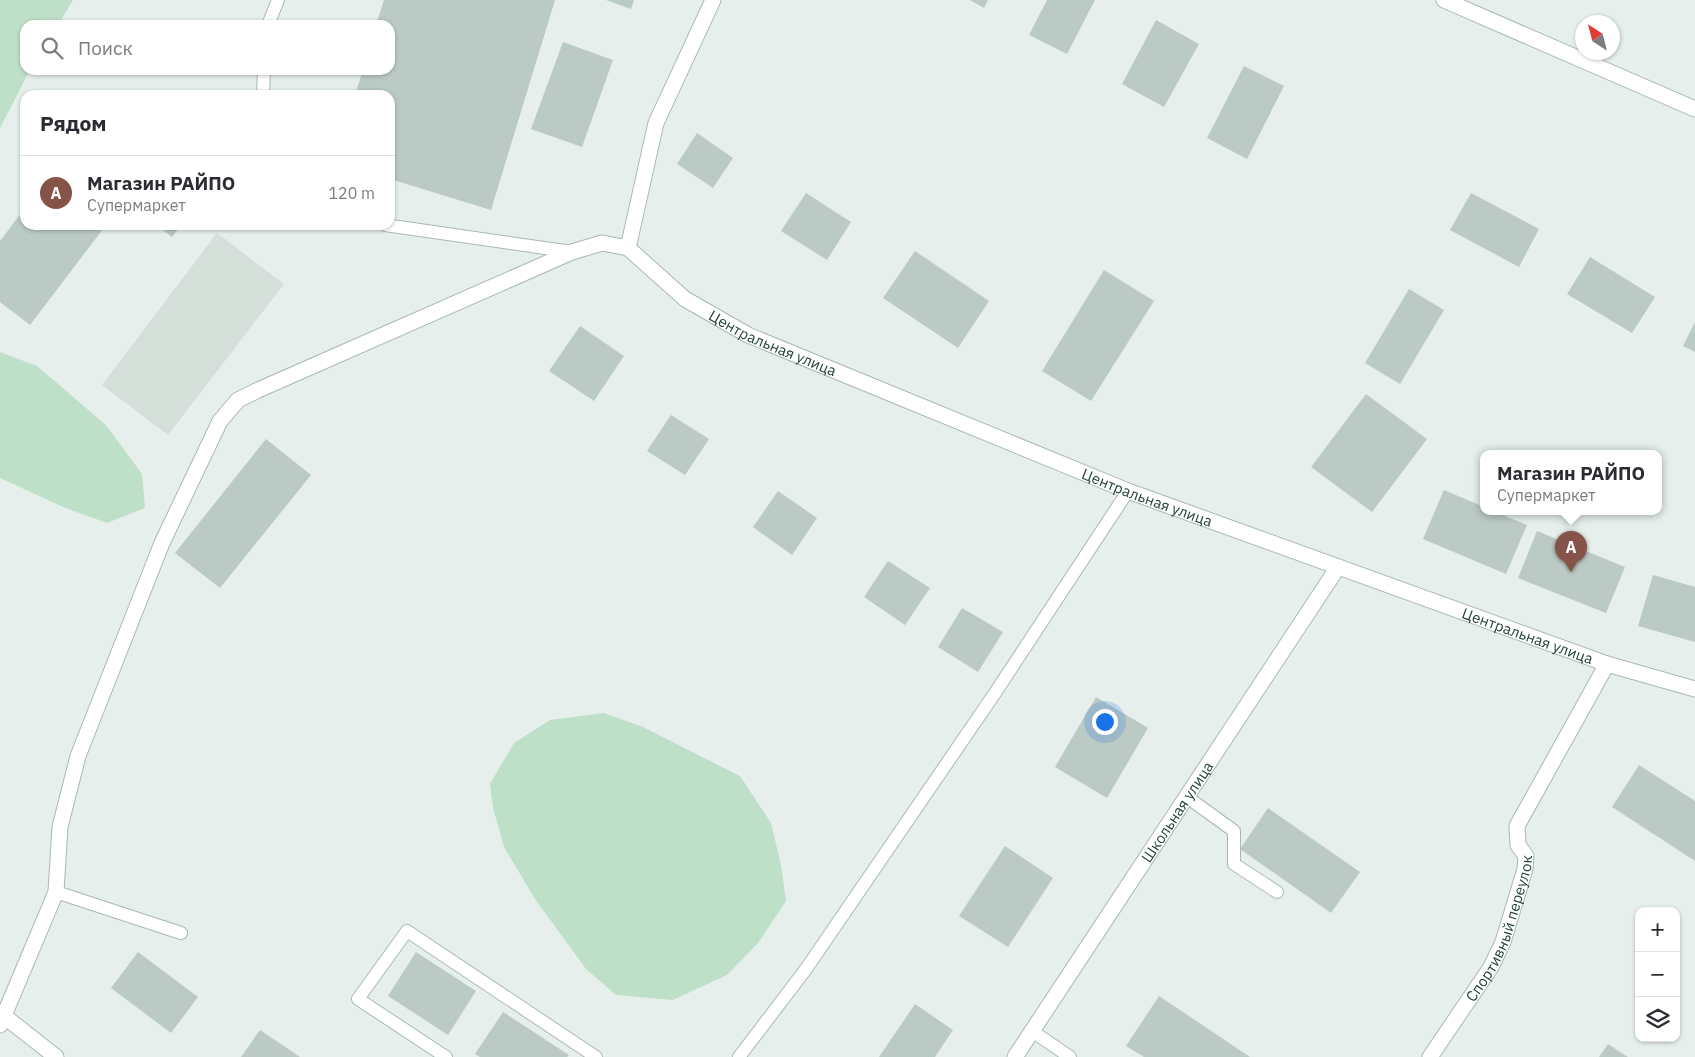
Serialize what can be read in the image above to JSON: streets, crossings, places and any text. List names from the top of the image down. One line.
{"streets":{"street":["Центральная улица","Школьная улица","Спортивный переулок"]},"crossings":[["Центральная улица","Школьная улица"],["Центральная улица","Спортивный переулок"]],"north":"top left","page":{"search":"Поиск","heading":"Рядом","list":[{"mark":"A","name":"Магазин РАЙПО","note":"Супермаркет","value":"120 m"}],"popup":["Магазин РАЙПО","Супермаркет"],"pins":"A","map_buttons":["+","−"]}}
